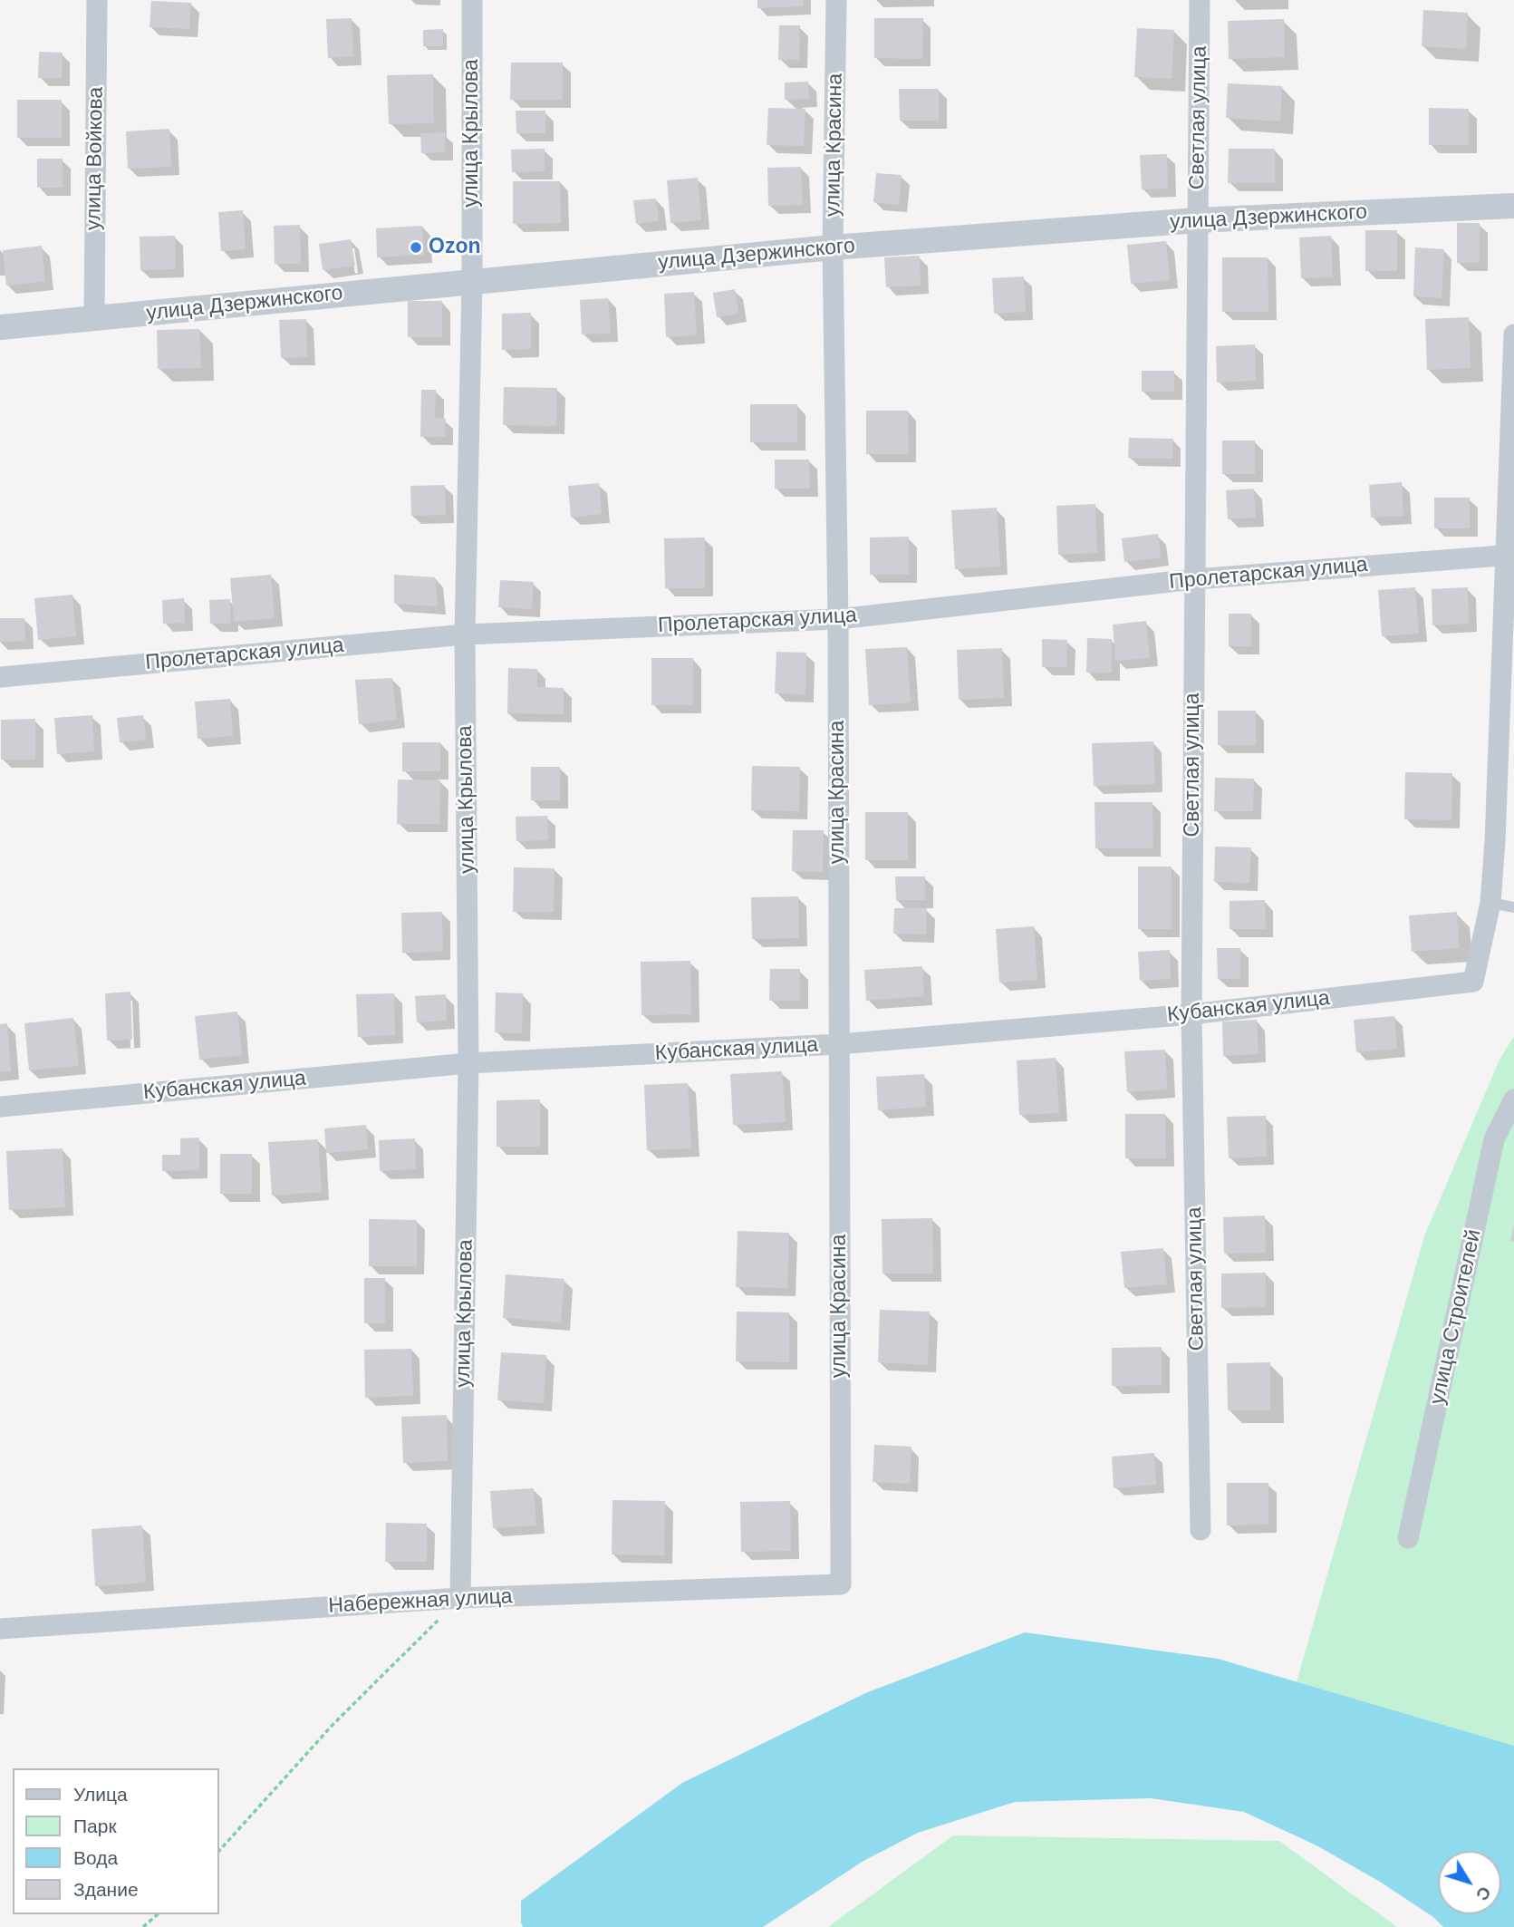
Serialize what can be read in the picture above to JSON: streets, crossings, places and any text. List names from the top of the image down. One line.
{"streets":{"street":["Светлая улица","улица Крылова","улица Красина","улица Войкова","улица Дзержинского","Пролетарская улица","Кубанская улица","улица Строителей","Набережная улица"]},"crossings":[["Светлая улица","улица Дзержинского"],["Светлая улица","Пролетарская улица"],["Светлая улица","Кубанская улица"],["улица Крылова","улица Дзержинского"],["улица Крылова","Пролетарская улица"],["улица Крылова","Кубанская улица"],["улица Крылова","Набережная улица"],["улица Красина","улица Дзержинского"],["улица Красина","Пролетарская улица"],["улица Красина","Кубанская улица"],["улица Красина","Набережная улица"],["улица Войкова","улица Дзержинского"]],"places":["Ozon"],"legend":["Улица","Парк","Вода","Здание"],"north":"bottom right"}
